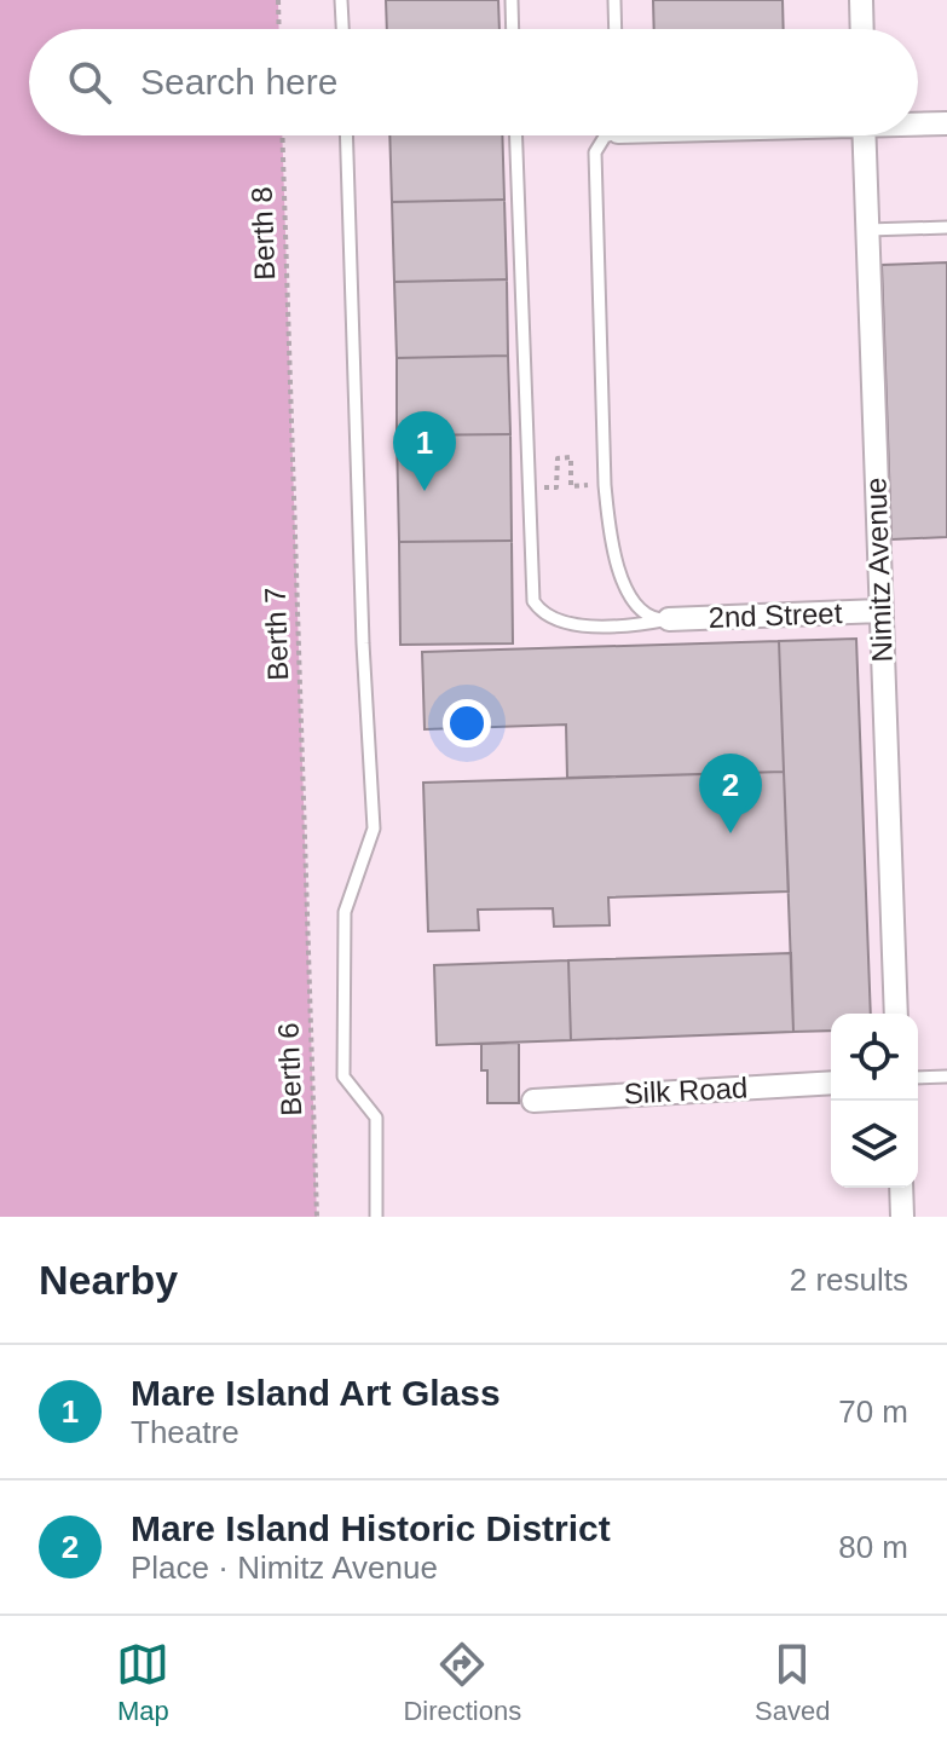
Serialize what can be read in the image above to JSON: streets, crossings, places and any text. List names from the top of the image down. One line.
{"streets":{"street":["Nimitz Avenue","2nd Street","Silk Road"],"path":["Berth 8","Berth 7","Berth 6"]},"crossings":[["Berth 8","Berth 7"],["Nimitz Avenue","2nd Street"],["Berth 7","Berth 6"]],"page":{"search":"Search here","pins":["1","2"],"heading":["Nearby","2 results"],"list":[{"mark":"1","name":"Mare Island Art Glass","note":"Theatre","value":"70 m"},{"mark":"2","name":"Mare Island Historic District","note":"Place · Nimitz Avenue","value":"80 m"}],"nav":["Map","Directions","Saved"]}}
